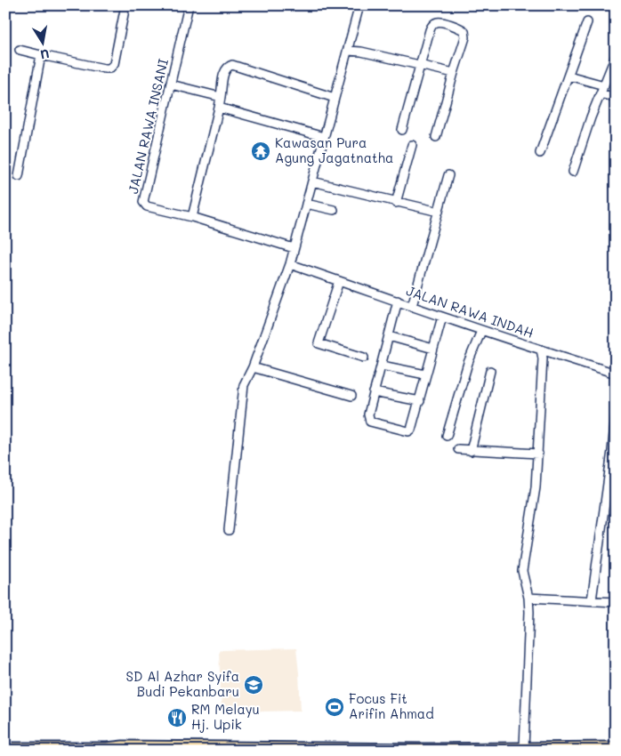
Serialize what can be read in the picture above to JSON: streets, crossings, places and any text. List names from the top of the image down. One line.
{"streets":{"street":["JALAN RAWA INSANI","JALAN RAWA INDAH"]},"places":{"temple":["Kawasan Pura Agung Jagatnatha"],"school or university":["SD Al Azhar Syifa Budi Pekanbaru"],"sports":["Focus Fit Arifin Ahmad"],"restaurant":["RM Melayu Hj. Upik"]},"north":"bottom"}
